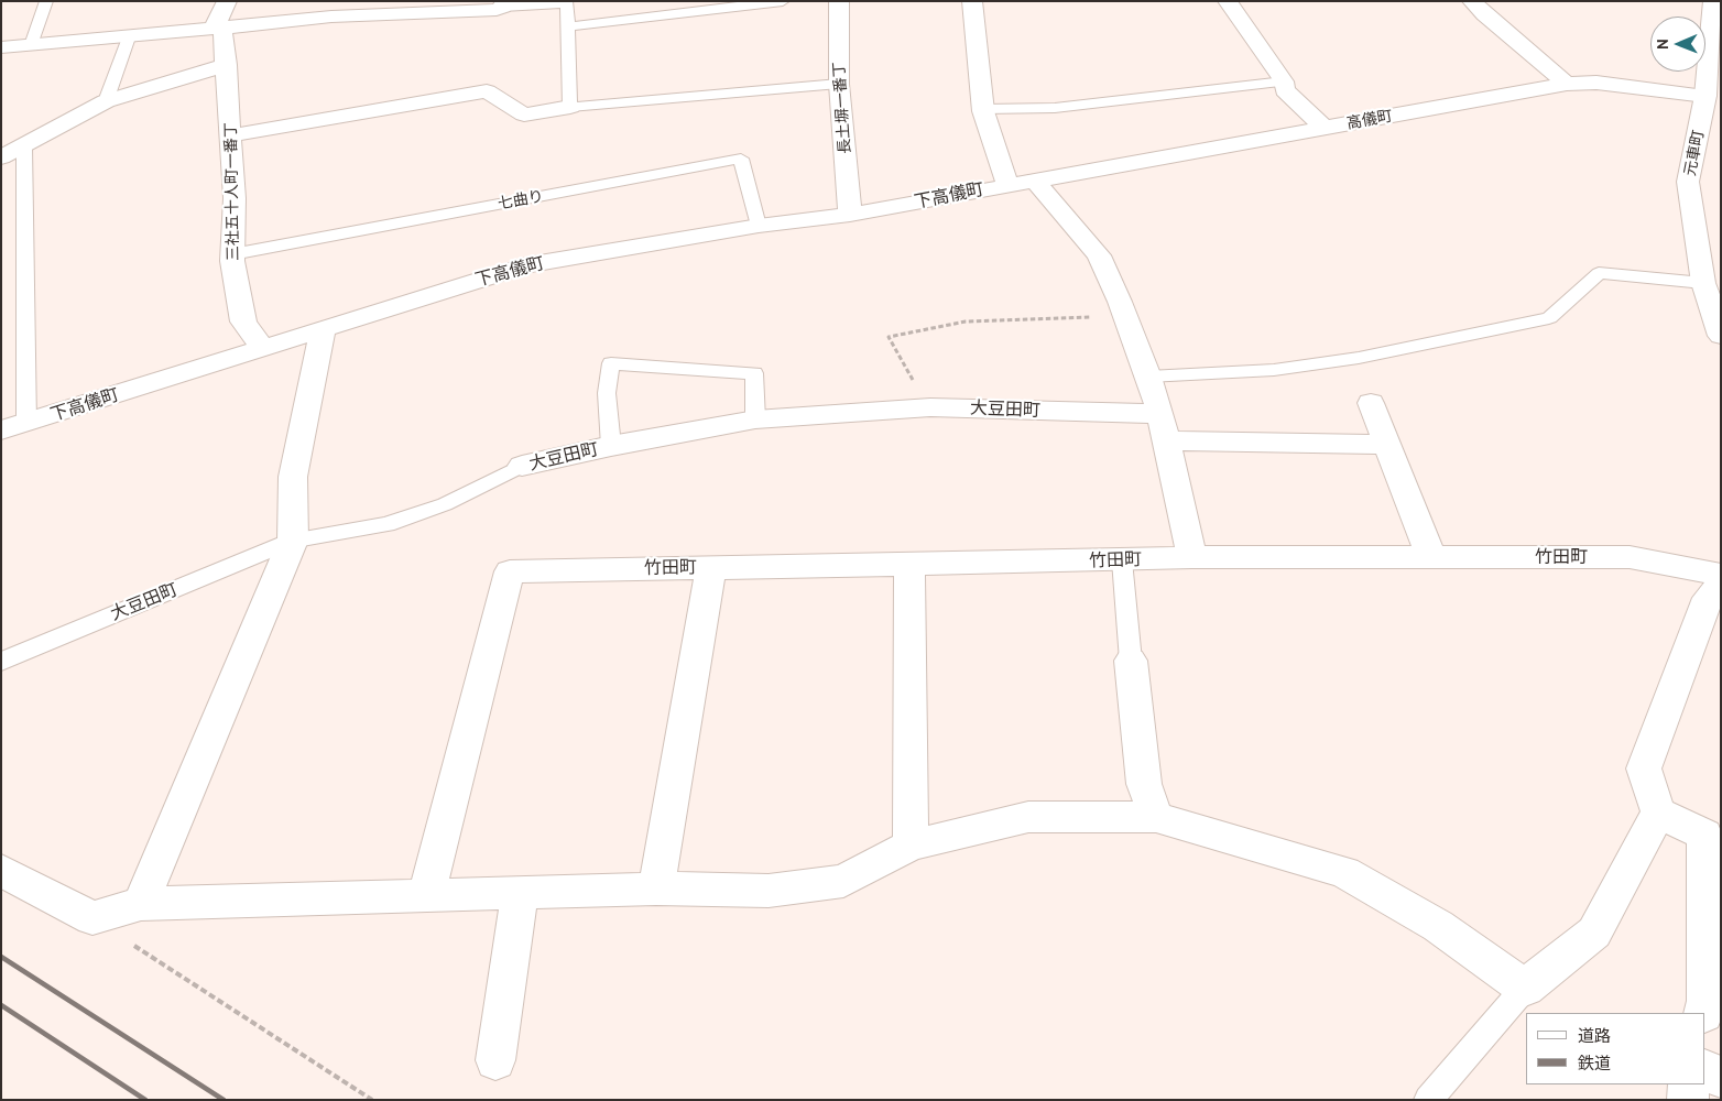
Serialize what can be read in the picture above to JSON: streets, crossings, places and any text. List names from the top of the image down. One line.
{"streets":{"street":["長土塀一番丁","高儀町","元車町","三社五十人町一番丁","下高儀町","大豆田町","竹田町"],"lane":["七曲り"]},"crossings":[["長土塀一番丁","下高儀町"],["高儀町","元車町"],["高儀町","下高儀町"],["三社五十人町一番丁","下高儀町"],["三社五十人町一番丁","七曲り"],["下高儀町","七曲り"]],"legend":["道路","鉄道"],"north":"left"}
